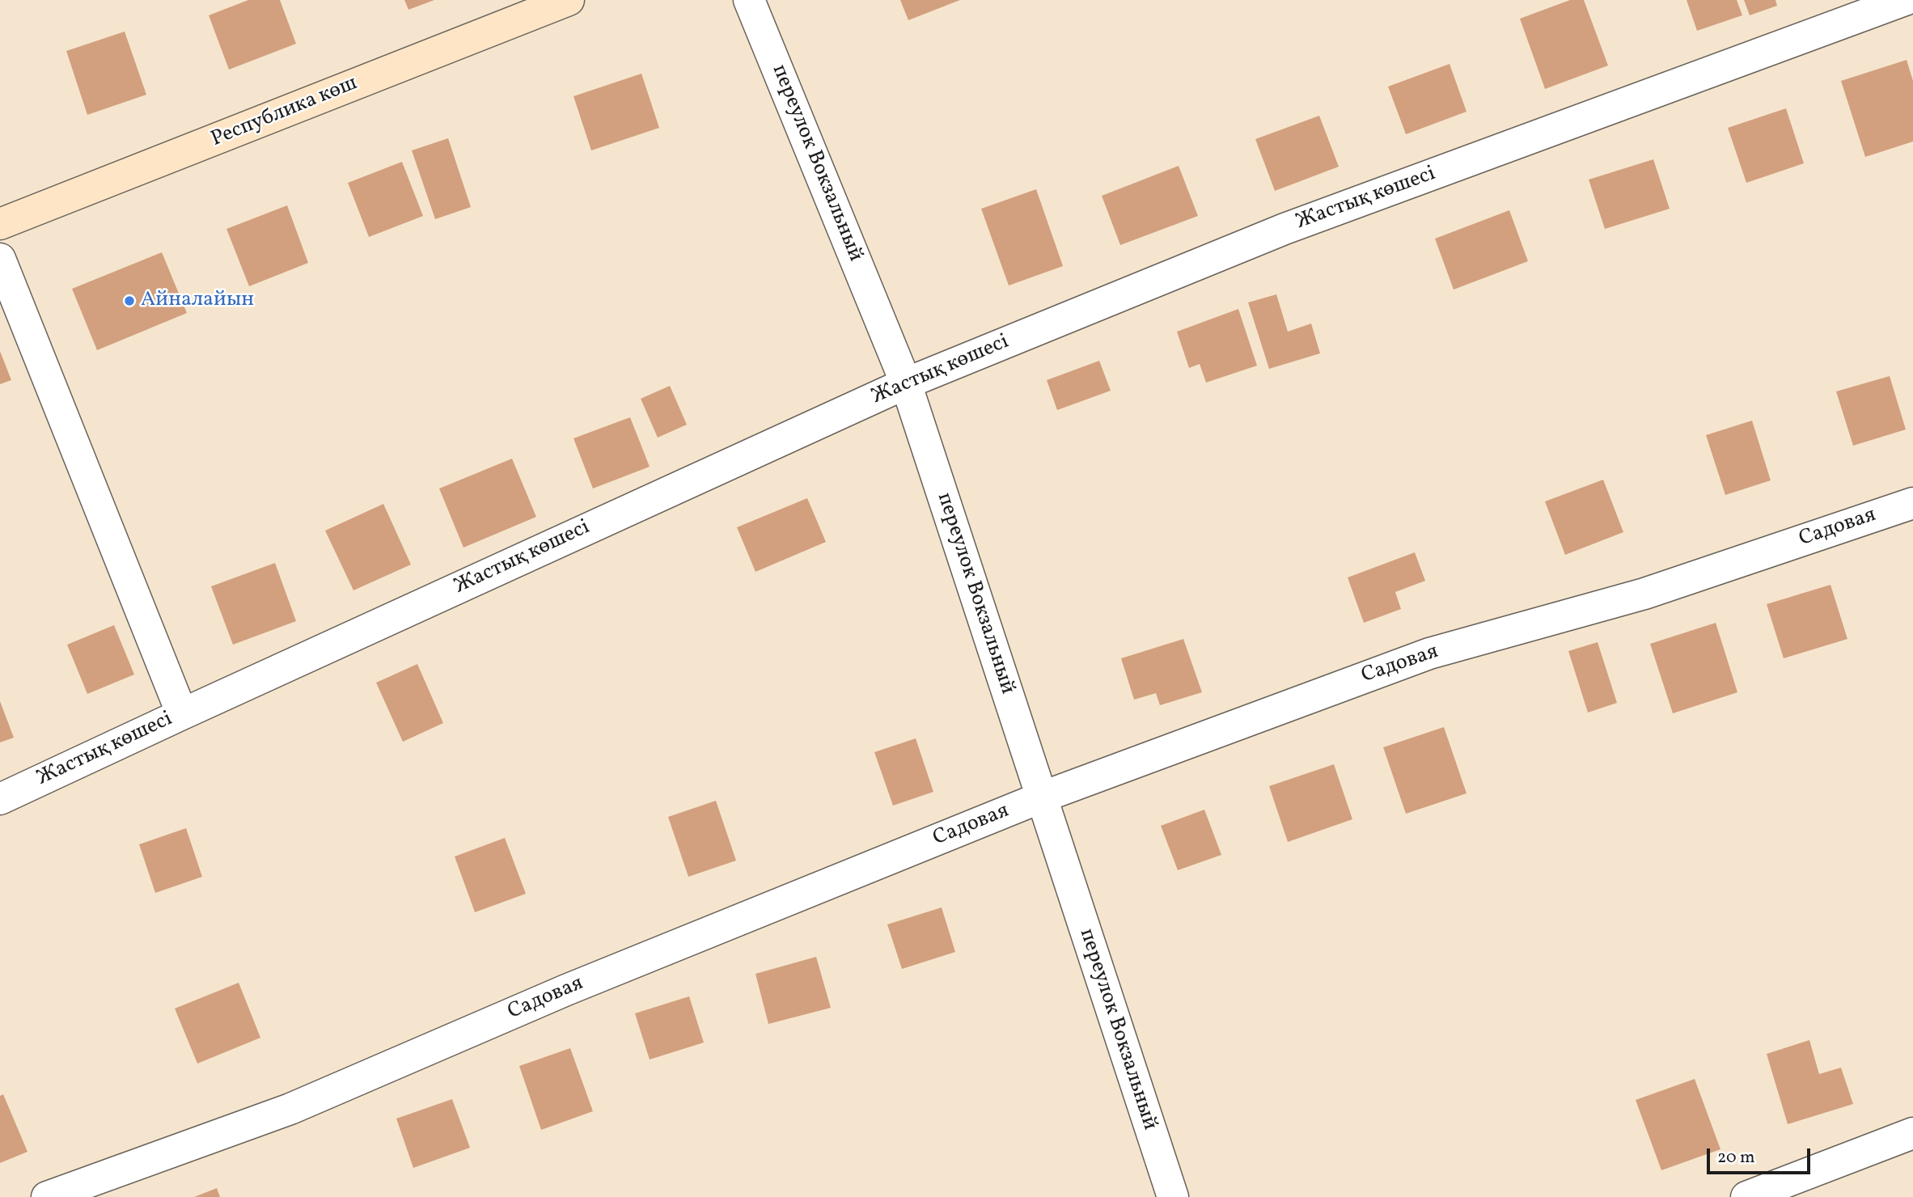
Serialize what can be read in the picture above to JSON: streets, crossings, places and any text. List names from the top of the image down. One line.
{"streets":{"main road":["Республика көш"],"street":["переулок Вокзальный","Жастық көшесі","Садовая"]},"crossings":[["переулок Вокзальный","Жастық көшесі"],["переулок Вокзальный","Садовая"]],"places":["Айналайын"],"scale_bar":"20 m"}
